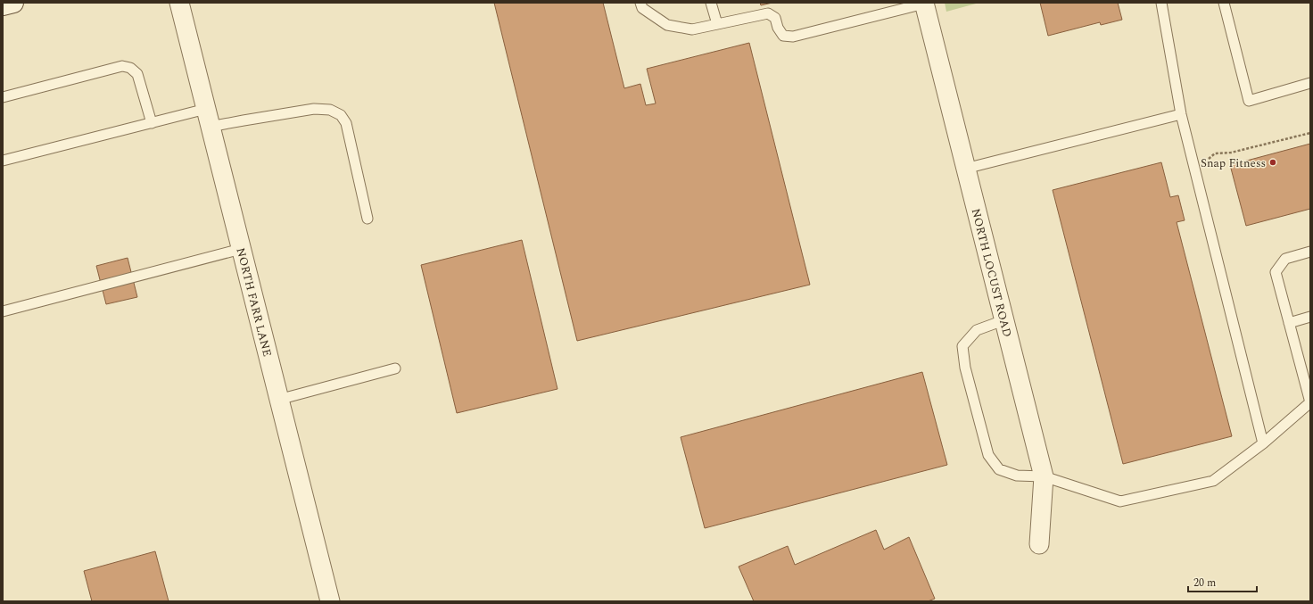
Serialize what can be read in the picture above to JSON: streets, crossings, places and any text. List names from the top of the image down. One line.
{"streets":{"street":["NORTH LOCUST ROAD","NORTH FARR LANE"]},"places":["Snap Fitness"],"scale_bar":"20 m"}
